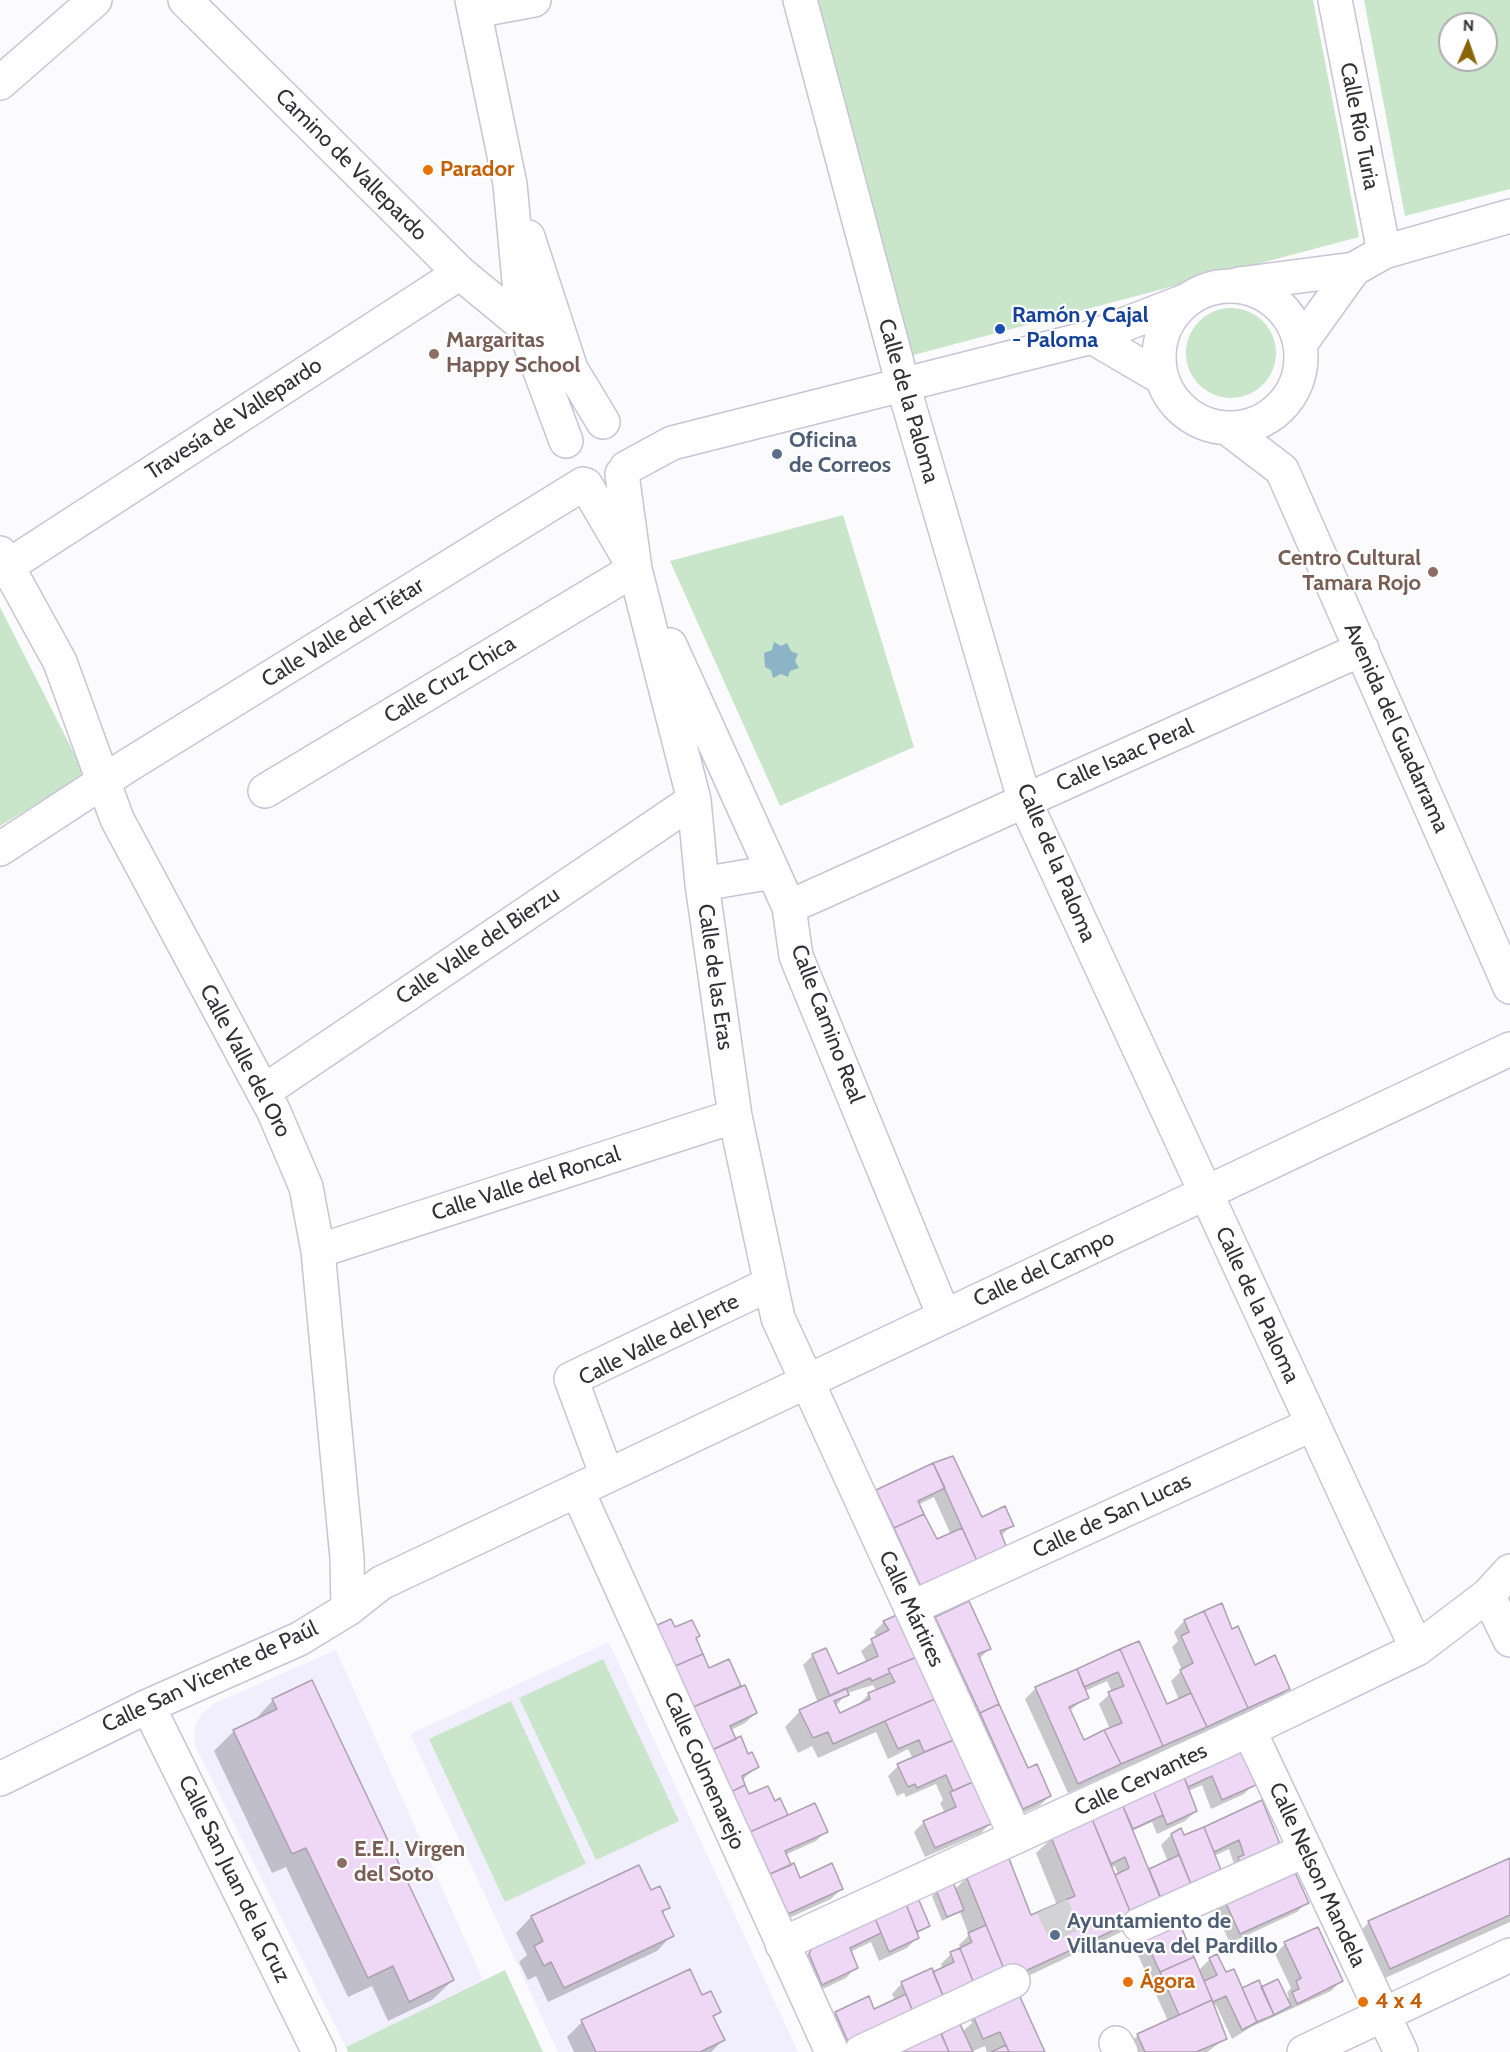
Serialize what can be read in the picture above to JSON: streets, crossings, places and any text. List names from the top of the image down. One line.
{"streets":{"street":["Calle Río Turia","Camino de Vallepardo","Calle de la Paloma","Travesía de Vallepardo","Calle Valle del Tiétar","Calle Cruz Chica","Avenida del Guadarrama","Calle Isaac Peral","Calle Valle del Bierzu","Calle de las Eras","Calle Camino Real","Calle Valle del Oro","Calle Valle del Roncal","Calle del Campo","Calle Valle del Jerte","Calle de San Lucas","Calle Mártires","Calle San Vicente de Paúl","Calle Colmenarejo","Calle Cervantes","Calle Nelson Mandela","Calle San Juan de la Cruz"]},"crossings":[["Camino de Vallepardo","Travesía de Vallepardo"],["Camino de Vallepardo","Calle Camino Real"],["Calle de la Paloma","Calle Isaac Peral"],["Calle de la Paloma","Calle del Campo"],["Calle de la Paloma","Calle de San Lucas"],["Calle de la Paloma","Calle Cervantes"],["Travesía de Vallepardo","Calle Valle del Oro"],["Calle Valle del Tiétar","Calle Camino Real"],["Calle Valle del Tiétar","Calle Valle del Oro"],["Calle Cruz Chica","Calle de las Eras"],["Calle Cruz Chica","Calle Camino Real"],["Avenida del Guadarrama","Calle Isaac Peral"],["Calle Isaac Peral","Calle Camino Real"],["Calle Valle del Bierzu","Calle de las Eras"],["Calle Valle del Bierzu","Calle Valle del Oro"],["Calle de las Eras","Calle Camino Real"],["Calle de las Eras","Calle Valle del Roncal"],["Calle de las Eras","Calle del Campo"],["Calle de las Eras","Calle Valle del Jerte"],["Calle de las Eras","Calle Mártires"],["Calle Camino Real","Calle del Campo"],["Calle Valle del Oro","Calle Valle del Roncal"],["Calle Valle del Oro","Calle San Vicente de Paúl"],["Calle del Campo","Calle Valle del Jerte"],["Calle del Campo","Calle Mártires"],["Calle del Campo","Calle San Vicente de Paúl"],["Calle del Campo","Calle Colmenarejo"],["Calle de San Lucas","Calle Mártires"],["Calle Mártires","Calle Cervantes"],["Calle San Vicente de Paúl","Calle Colmenarejo"],["Calle San Vicente de Paúl","Calle San Juan de la Cruz"],["Calle Colmenarejo","Calle Cervantes"],["Calle Cervantes","Calle Nelson Mandela"]],"places":["Parador","Ramón y Cajal - Paloma","Margaritas Happy School","Oficina de Correos","Centro Cultural Tamara Rojo","E.E.I. Virgen del Soto","Ayuntamiento de Villanueva del Pardillo","Ágora","4 x 4"],"north":"top"}
